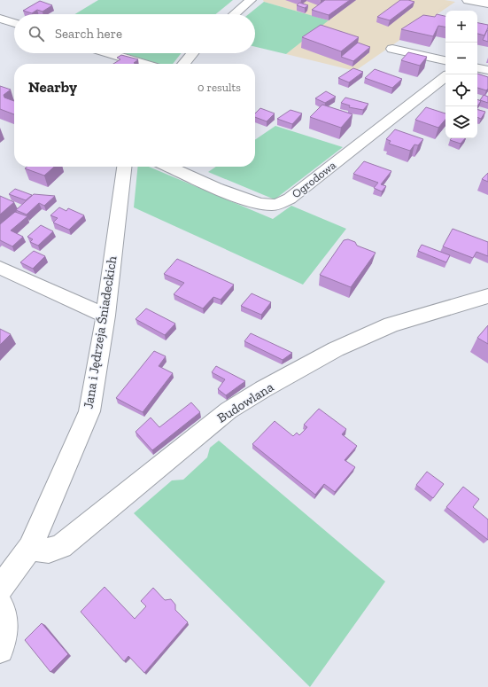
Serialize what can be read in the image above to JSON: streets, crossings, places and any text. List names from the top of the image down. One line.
{"streets":{"street":["Ogrodowa","Jana i Jędrzeja Śniadeckich","Budowlana"]},"crossings":[["Jana i Jędrzeja Śniadeckich","Budowlana"]],"page":{"map_buttons":["+","−"],"search":"Search here","heading":["Nearby","0 results"]}}
